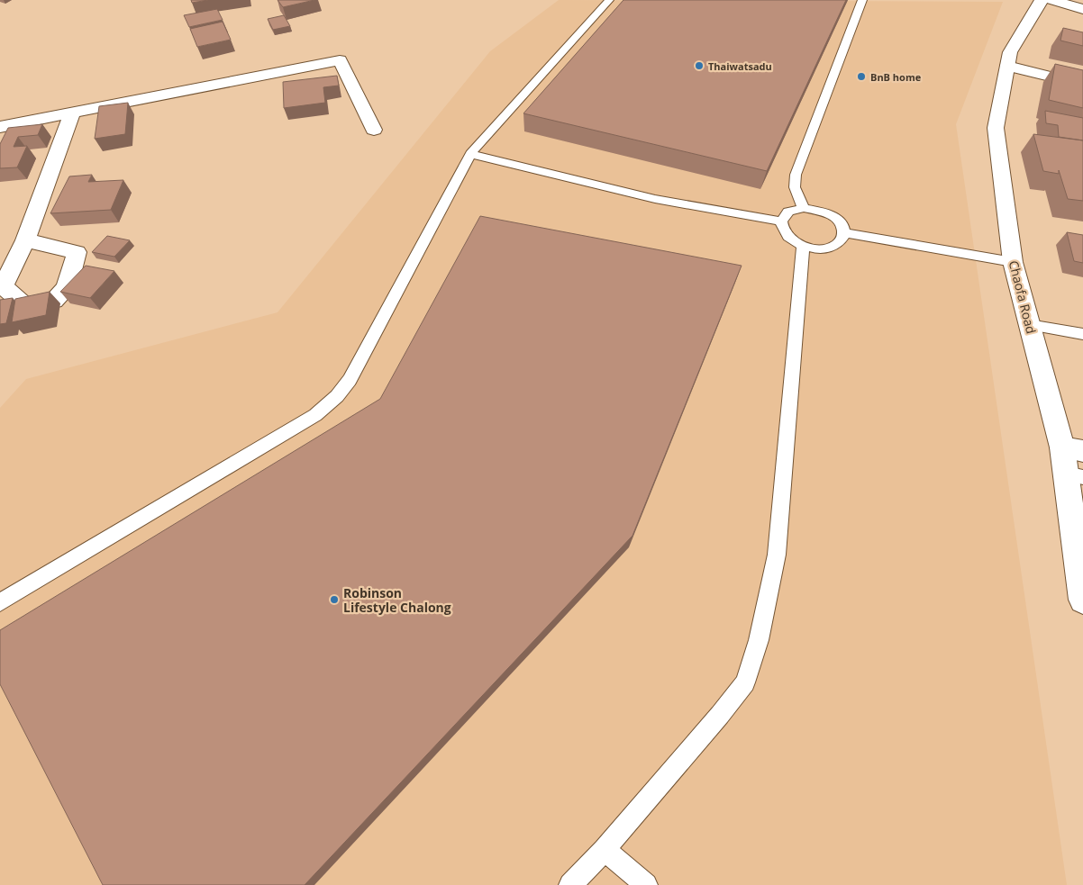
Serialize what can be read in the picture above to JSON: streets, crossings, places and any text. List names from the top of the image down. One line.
{"streets":{"main road":["Chaofa Road"]},"places":["Thaiwatsadu","BnB home","Robinson Lifestyle Chalong"]}
